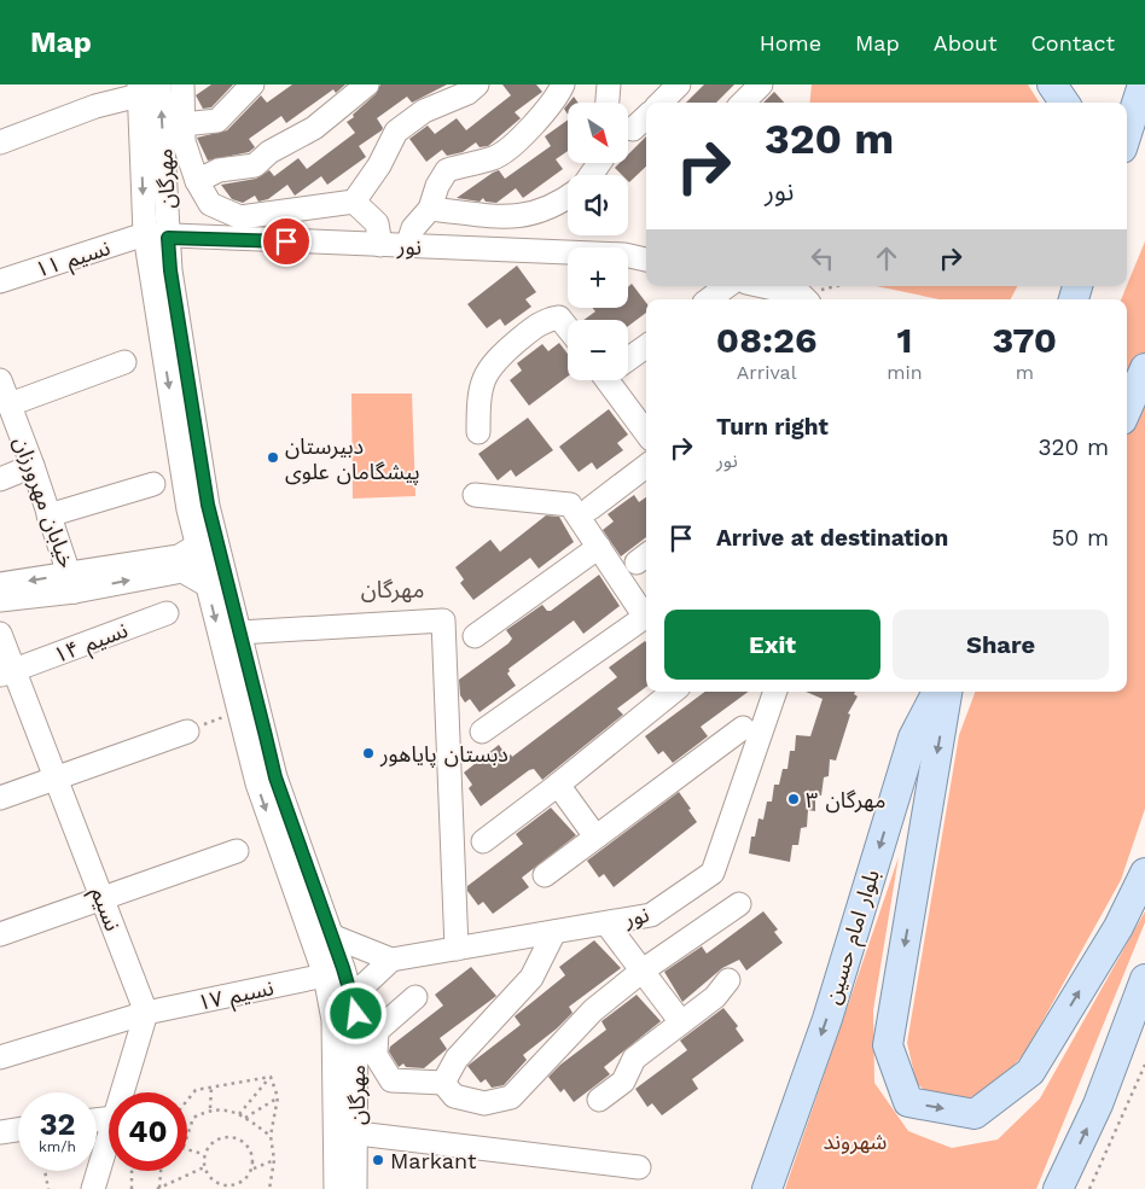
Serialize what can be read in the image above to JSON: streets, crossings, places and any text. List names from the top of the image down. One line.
{"streets":{"main road":["بلوار امام حسین"],"street":["مهرگان","نور","نسیم ۱۱","خیابان مهرورزان","نسیم ۱۴","نسیم","نسیم ۱۷"]},"crossings":[["مهرگان","نور"],["مهرگان","نسیم ۱۱"],["مهرگان","نسیم ۱۷"],["نور","نسیم ۱۱"],["نسیم ۱۴","نسیم"],["نسیم","نسیم ۱۷"]],"one_way":["بلوار امام حسین"],"districts":["مهرگان"],"parks":["شهروند"],"places":["دبیرستان پیشگامان علوی","دبستان پایاهور","مهرگان ۳","Markant"],"north":"bottom right","page":{"header":"Map","nav":["Home","Map","About","Contact"],"map_buttons":["+","−"],"turn":["320 m","نور"],"eta":["08:26","Arrival","1","min","370","m"],"list":[{"name":"Turn right","note":"نور","value":"320 m"},{"name":"Arrive at destination","value":"50 m"}],"buttons":["Exit","Share"],"speed":"32 km/h","limit":"40"}}
